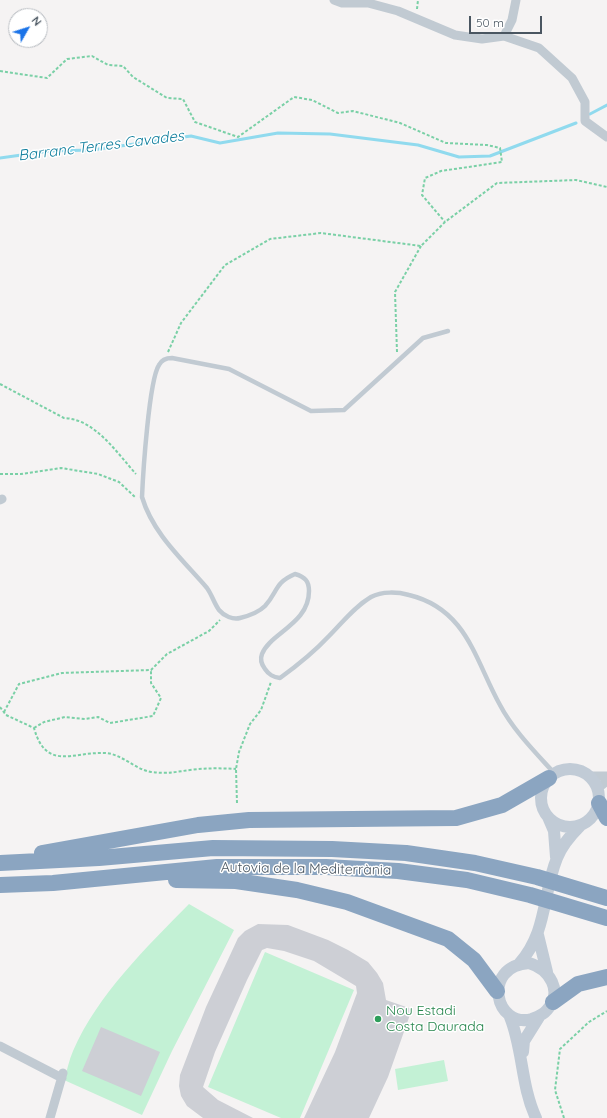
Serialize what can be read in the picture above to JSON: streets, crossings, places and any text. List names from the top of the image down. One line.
{"streets":{"highway":["Autovia de la Mediterrània"]},"water":["Barranc Terres Cavades"],"places":["Nou Estadi Costa Daurada"],"scale_bar":"50 m","north":"top right"}
